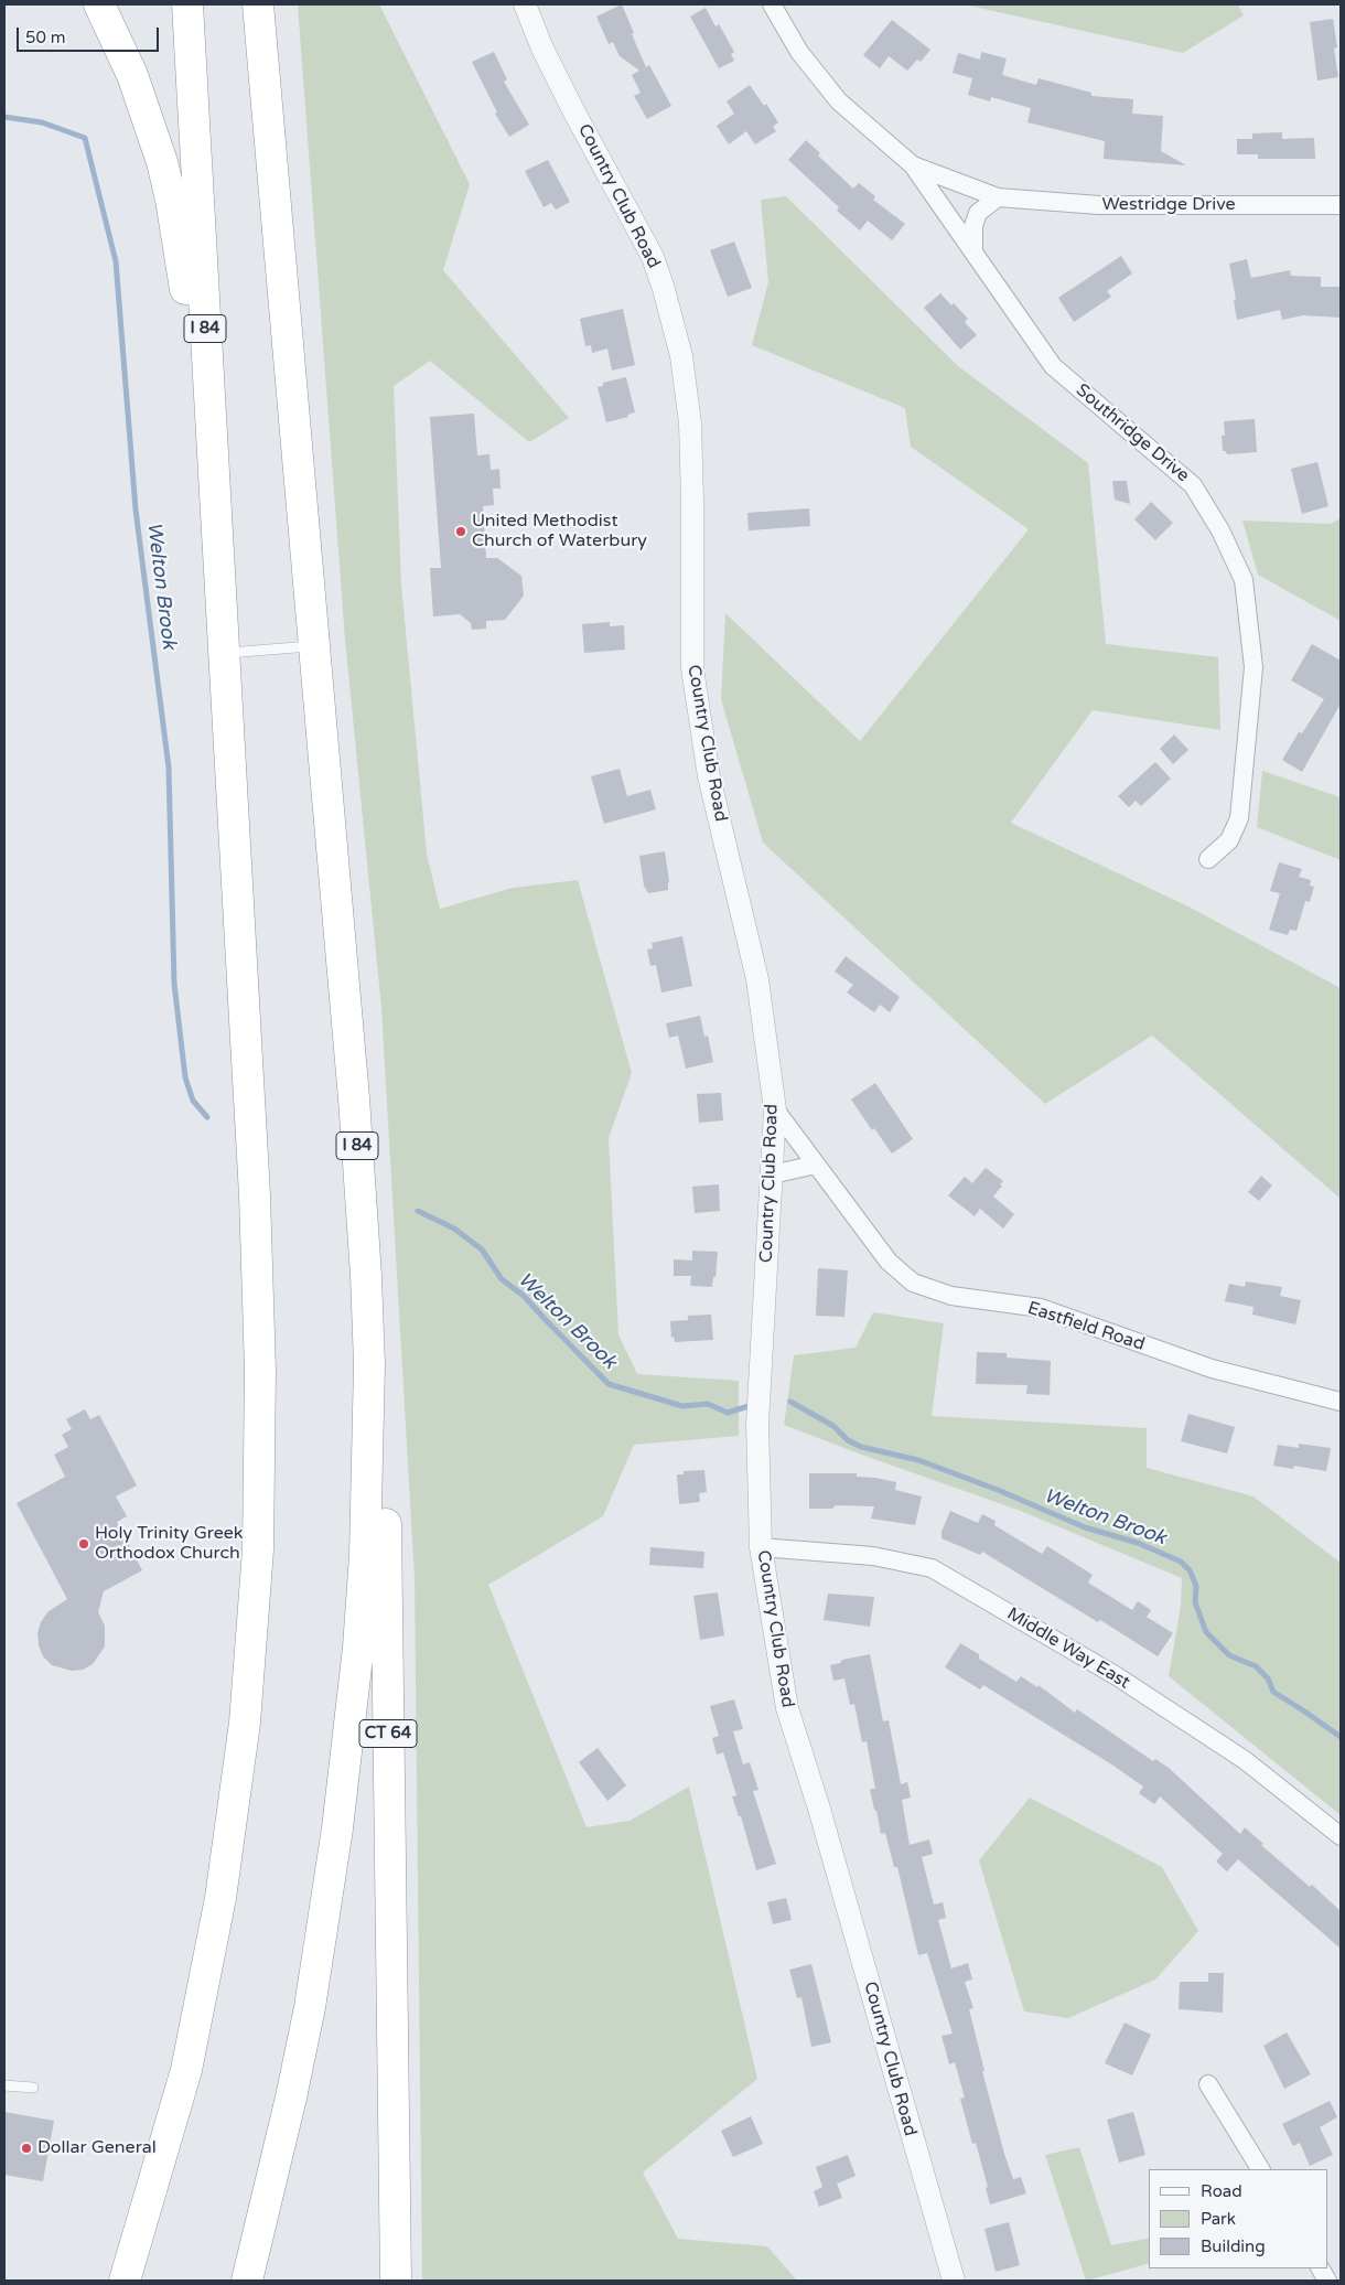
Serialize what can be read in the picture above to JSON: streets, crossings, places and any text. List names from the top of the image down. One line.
{"streets":{"highway":["I 84","CT 64"],"street":["Country Club Road","Westridge Drive","Southridge Drive","Eastfield Road","Middle Way East"]},"crossings":[["Country Club Road","Eastfield Road"],["Country Club Road","Middle Way East"],["Westridge Drive","Southridge Drive"],["I 84","CT 64"]],"water":["Welton Brook"],"places":["United Methodist Church of Waterbury","Holy Trinity Greek Orthodox Church","Dollar General"],"legend":["Road","Park","Building"],"scale_bar":"50 m"}
